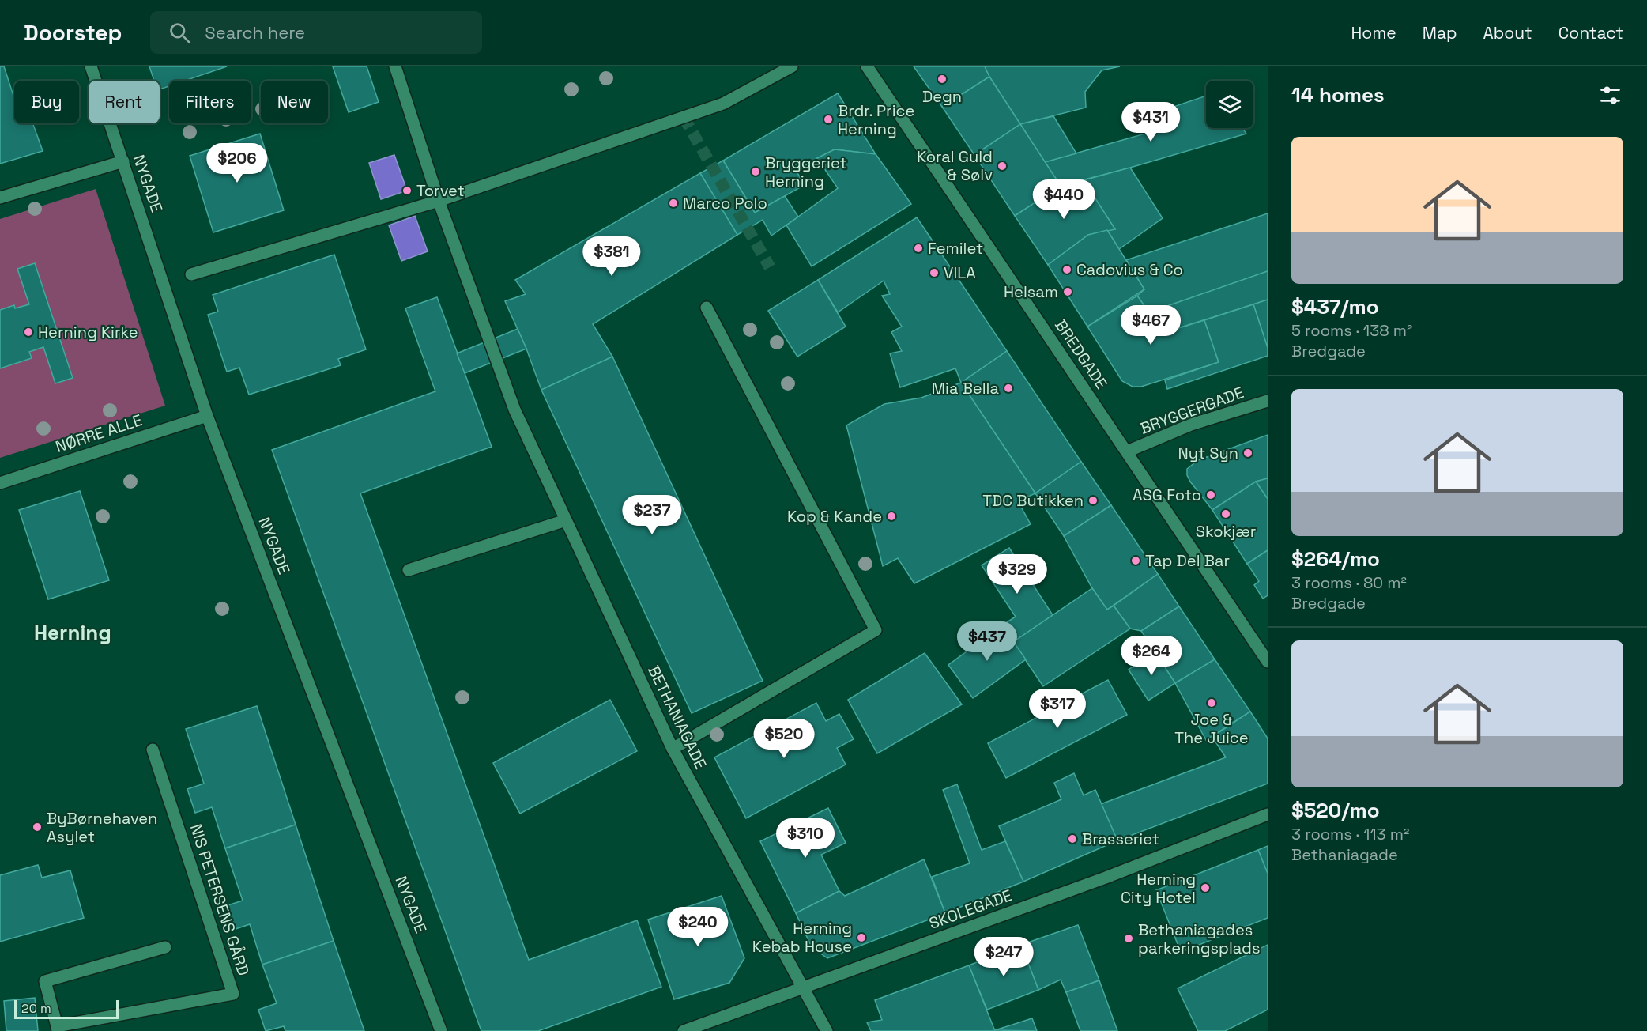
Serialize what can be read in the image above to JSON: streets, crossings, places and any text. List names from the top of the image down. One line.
{"streets":{"street":["NYGADE","BREDGADE","BRYGGERGADE","NØRRE ALLE","BETHANIAGADE","NIS PETERSENS GÅRD","SKOLEGADE"]},"crossings":[["NYGADE","NØRRE ALLE"],["BREDGADE","BRYGGERGADE"],["BETHANIAGADE","SKOLEGADE"]],"districts":["Herning"],"places":["Degn","Brdr. Price Herning","Koral Guld & Sølv","Bryggeriet Herning","Torvet","Marco Polo","Femilet","Cadovius & Co","VILA","Helsam","Herning Kirke","Mia Bella","Nyt Syn","ASG Foto","TDC Butikken","Skokjær","Kop & Kande","Tap Del Bar","Joe & The Juice","ByBørnehaven Asylet","Brasseriet","Herning City Hotel","Herning Kebab House","Bethaniagades parkeringsplads"],"scale_bar":"20 m","page":{"header":"Doorstep","search":"Search here","nav":["Home","Map","About","Contact"],"heading":"14 homes","chip":["Buy","Rent","Filters","New"],"price":["$431","$206","$440","$381","$467","$237","$329","$437","$264","$317","$520","$310","$240","$247"],"list":[{"name":"$437/mo","note":"5 rooms · 138 m² · Bredgade"},{"name":"$264/mo","note":"3 rooms · 80 m² · Bredgade"},{"name":"$520/mo","note":"3 rooms · 113 m² · Bethaniagade"}],"scale":"20 m"}}
